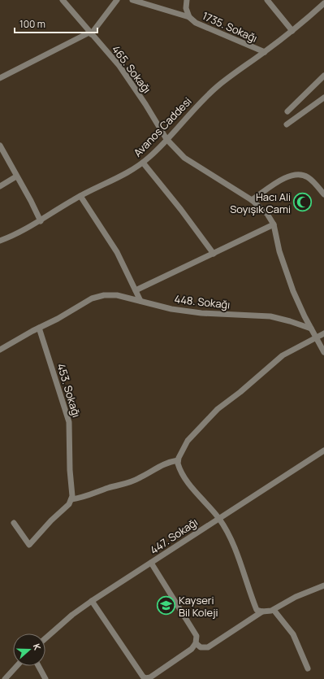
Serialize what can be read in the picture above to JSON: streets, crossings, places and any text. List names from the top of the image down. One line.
{"streets":{"street":["1735. Sokağı","465. Sokağı","Avanos Caddesi","448. Sokağı","453. Sokağı","447. Sokağı"]},"crossings":[["1735. Sokağı","Avanos Caddesi"],["465. Sokağı","Avanos Caddesi"],["448. Sokağı","453. Sokağı"]],"places":{"mosque":["Hacı Ali Soyışık Cami"],"school or university":["Kayseri Bil Koleji"]},"scale_bar":"100 m","north":"right"}
